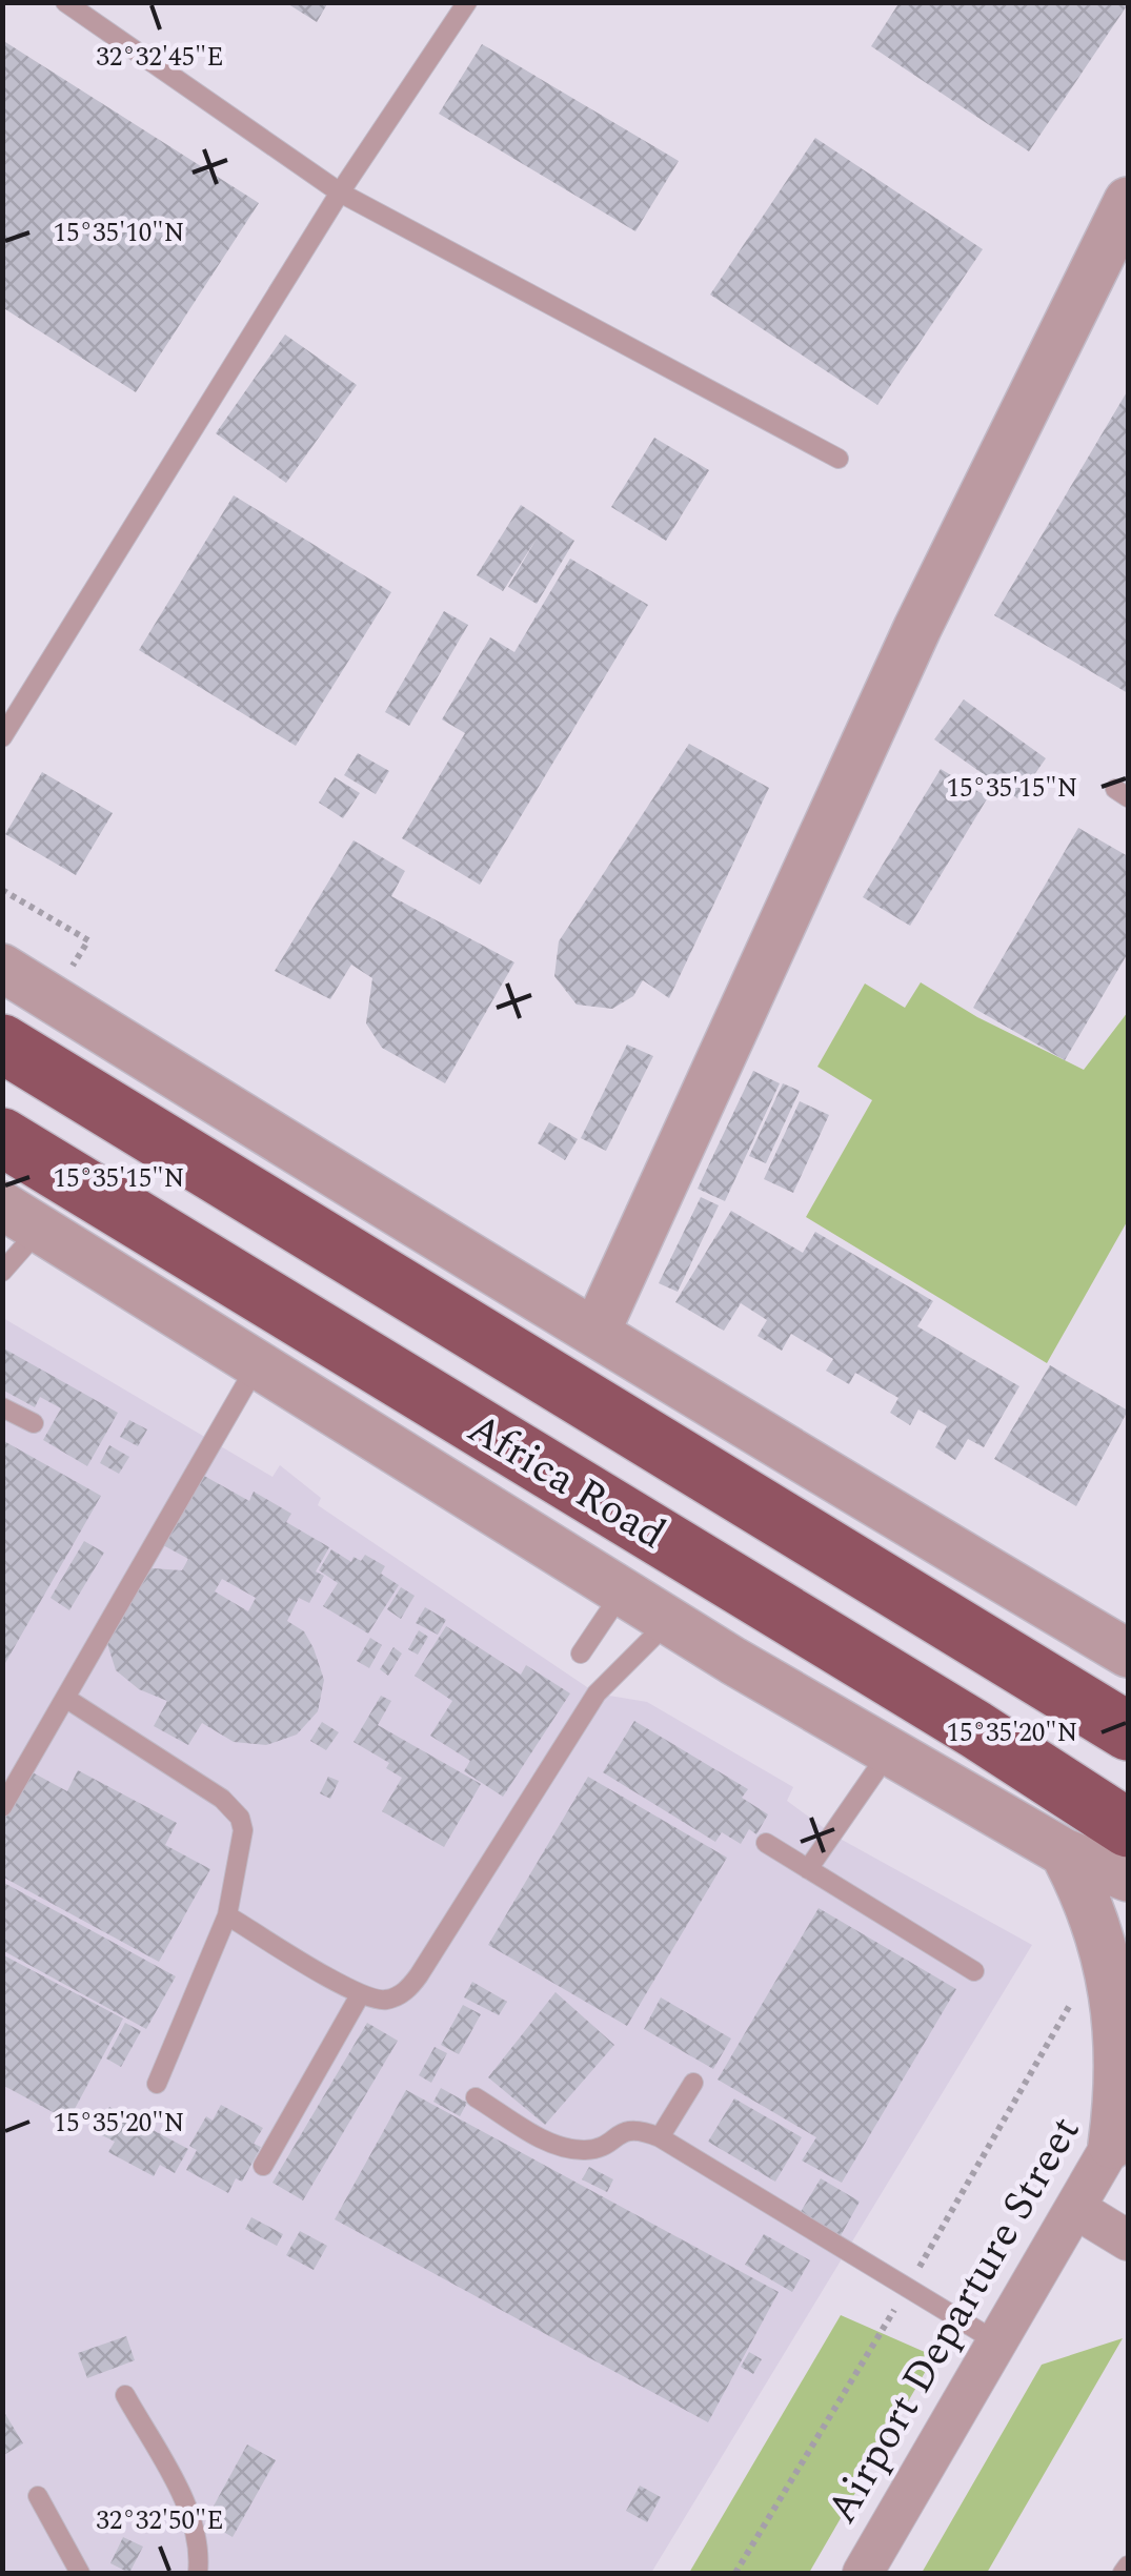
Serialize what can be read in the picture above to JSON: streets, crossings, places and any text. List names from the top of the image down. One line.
{"streets":{"highway":["Africa Road"],"street":["Airport Departure Street"]},"coordinates":["32°32'45\"E","15°35'10\"N","15°35'15\"N","15°35'20\"N","32°32'50\"E"]}
